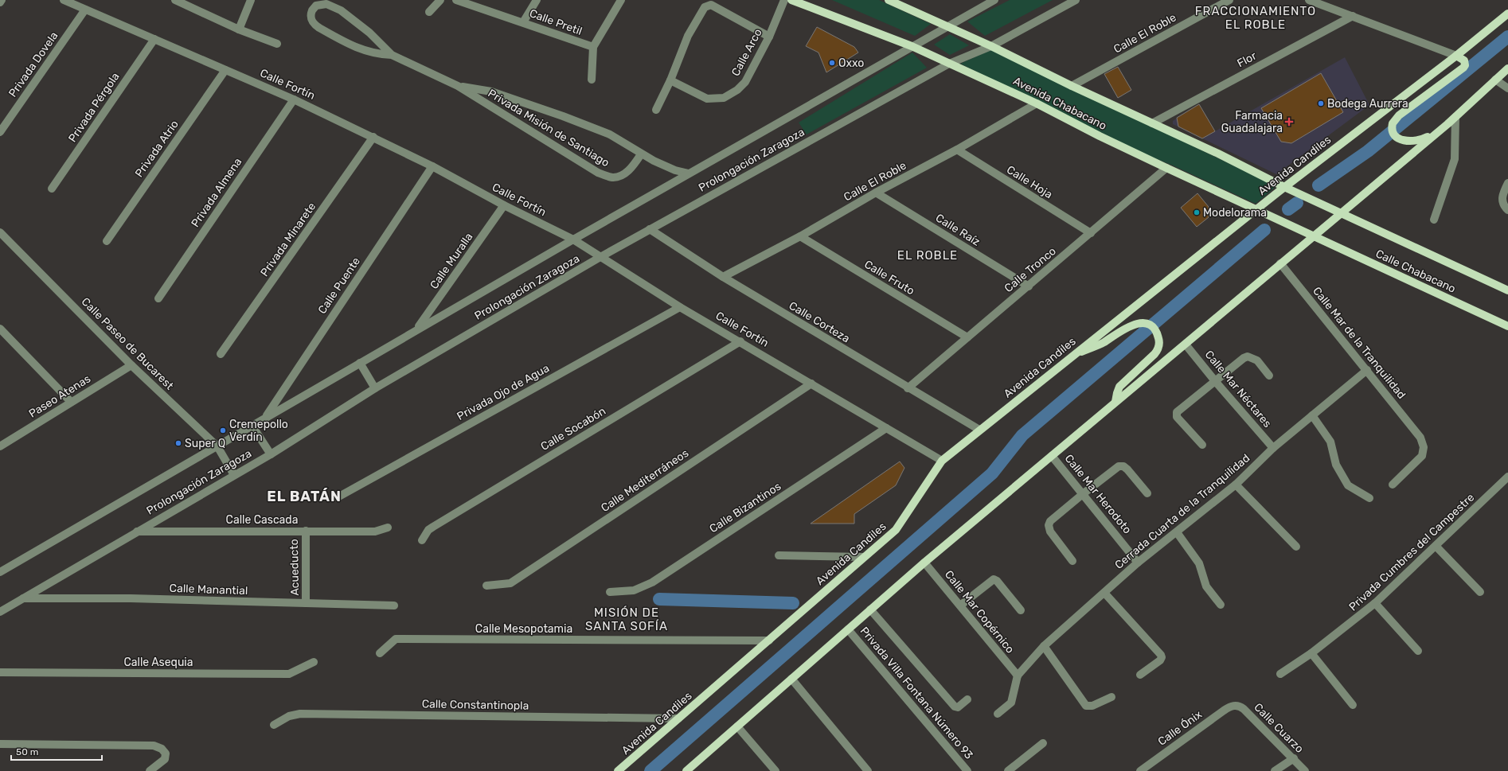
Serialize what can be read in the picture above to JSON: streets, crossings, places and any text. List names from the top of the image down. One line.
{"streets":{"main road":["Avenida Chabacano","Avenida Candiles","Calle Chabacano"],"street":["Calle Pretil","Calle El Roble","Calle Arco","Flor","Privada Dovela","Calle Fortín","Privada Pérgola","Privada Misión de Santiago","Privada Atrio","Prolongación Zaragoza","Calle Hoja","Privada Almena","Calle Raíz","Privada Minarete","Calle Muralla","Calle Tronco","Calle Fruto","Calle Puente","Calle Corteza","Calle Mar de la Tranquilidad","Calle Paseo de Bucarest","Calle Mar Néctares","Privada Ojo de Agua","Paseo Atenas","Calle Socabón","Calle Mediterráneos","Calle Mar Herodoto","Calle Bizantinos","Cerrada Cuarta de la Tranquilidad","Calle Cascada","Privada Cumbres del Campestre","Acueducto","Calle Manantial","Calle Mar Copérnico","Calle Mesopotamia","Calle Asequia","Privada Villa Fontana Número 93","Calle Constantinopla","Calle Ónix","Calle Cuarzo"]},"crossings":[["Calle El Roble","Avenida Chabacano"],["Calle El Roble","Calle Hoja"],["Calle El Roble","Calle Raíz"],["Calle El Roble","Calle Fruto"],["Calle El Roble","Calle Corteza"],["Flor","Avenida Chabacano"],["Privada Dovela","Calle Fortín"],["Calle Fortín","Privada Pérgola"],["Calle Fortín","Privada Atrio"],["Calle Fortín","Prolongación Zaragoza"],["Calle Fortín","Avenida Candiles"],["Calle Fortín","Privada Almena"],["Calle Fortín","Privada Minarete"],["Calle Fortín","Calle Muralla"],["Calle Fortín","Calle Puente"],["Calle Fortín","Privada Ojo de Agua"],["Calle Fortín","Calle Socabón"],["Calle Fortín","Calle Mediterráneos"],["Calle Fortín","Calle Bizantinos"],["Avenida Chabacano","Prolongación Zaragoza"],["Avenida Chabacano","Avenida Candiles"],["Avenida Chabacano","Calle Tronco"],["Avenida Chabacano","Calle Chabacano"],["Privada Misión de Santiago","Prolongación Zaragoza"],["Prolongación Zaragoza","Calle Muralla"],["Prolongación Zaragoza","Calle Puente"],["Prolongación Zaragoza","Calle Corteza"],["Prolongación Zaragoza","Calle Paseo de Bucarest"],["Prolongación Zaragoza","Calle Cascada"],["Prolongación Zaragoza","Calle Manantial"],["Avenida Candiles","Calle Corteza"],["Avenida Candiles","Calle Mesopotamia"],["Avenida Candiles","Calle Constantinopla"],["Calle Hoja","Calle Tronco"],["Calle Raíz","Calle Tronco"],["Calle Tronco","Calle Fruto"],["Calle Tronco","Calle Corteza"],["Calle Mar de la Tranquilidad","Cerrada Cuarta de la Tranquilidad"],["Calle Paseo de Bucarest","Paseo Atenas"],["Calle Mar Néctares","Cerrada Cuarta de la Tranquilidad"],["Calle Mar Herodoto","Cerrada Cuarta de la Tranquilidad"],["Cerrada Cuarta de la Tranquilidad","Calle Mar Copérnico"],["Calle Cascada","Acueducto"],["Acueducto","Calle Manantial"],["Calle Ónix","Calle Cuarzo"]],"districts":["FRACCIONAMIENTO EL ROBLE","EL ROBLE","EL BATÁN","MISIÓN DE SANTA SOFÍA"],"places":{"other":["Oxxo","Bodega Aurrera","Modelorama","Cremepollo Verdín","Super Q"],"health":["Farmacia Guadalajara"]},"scale_bar":"50 m"}
